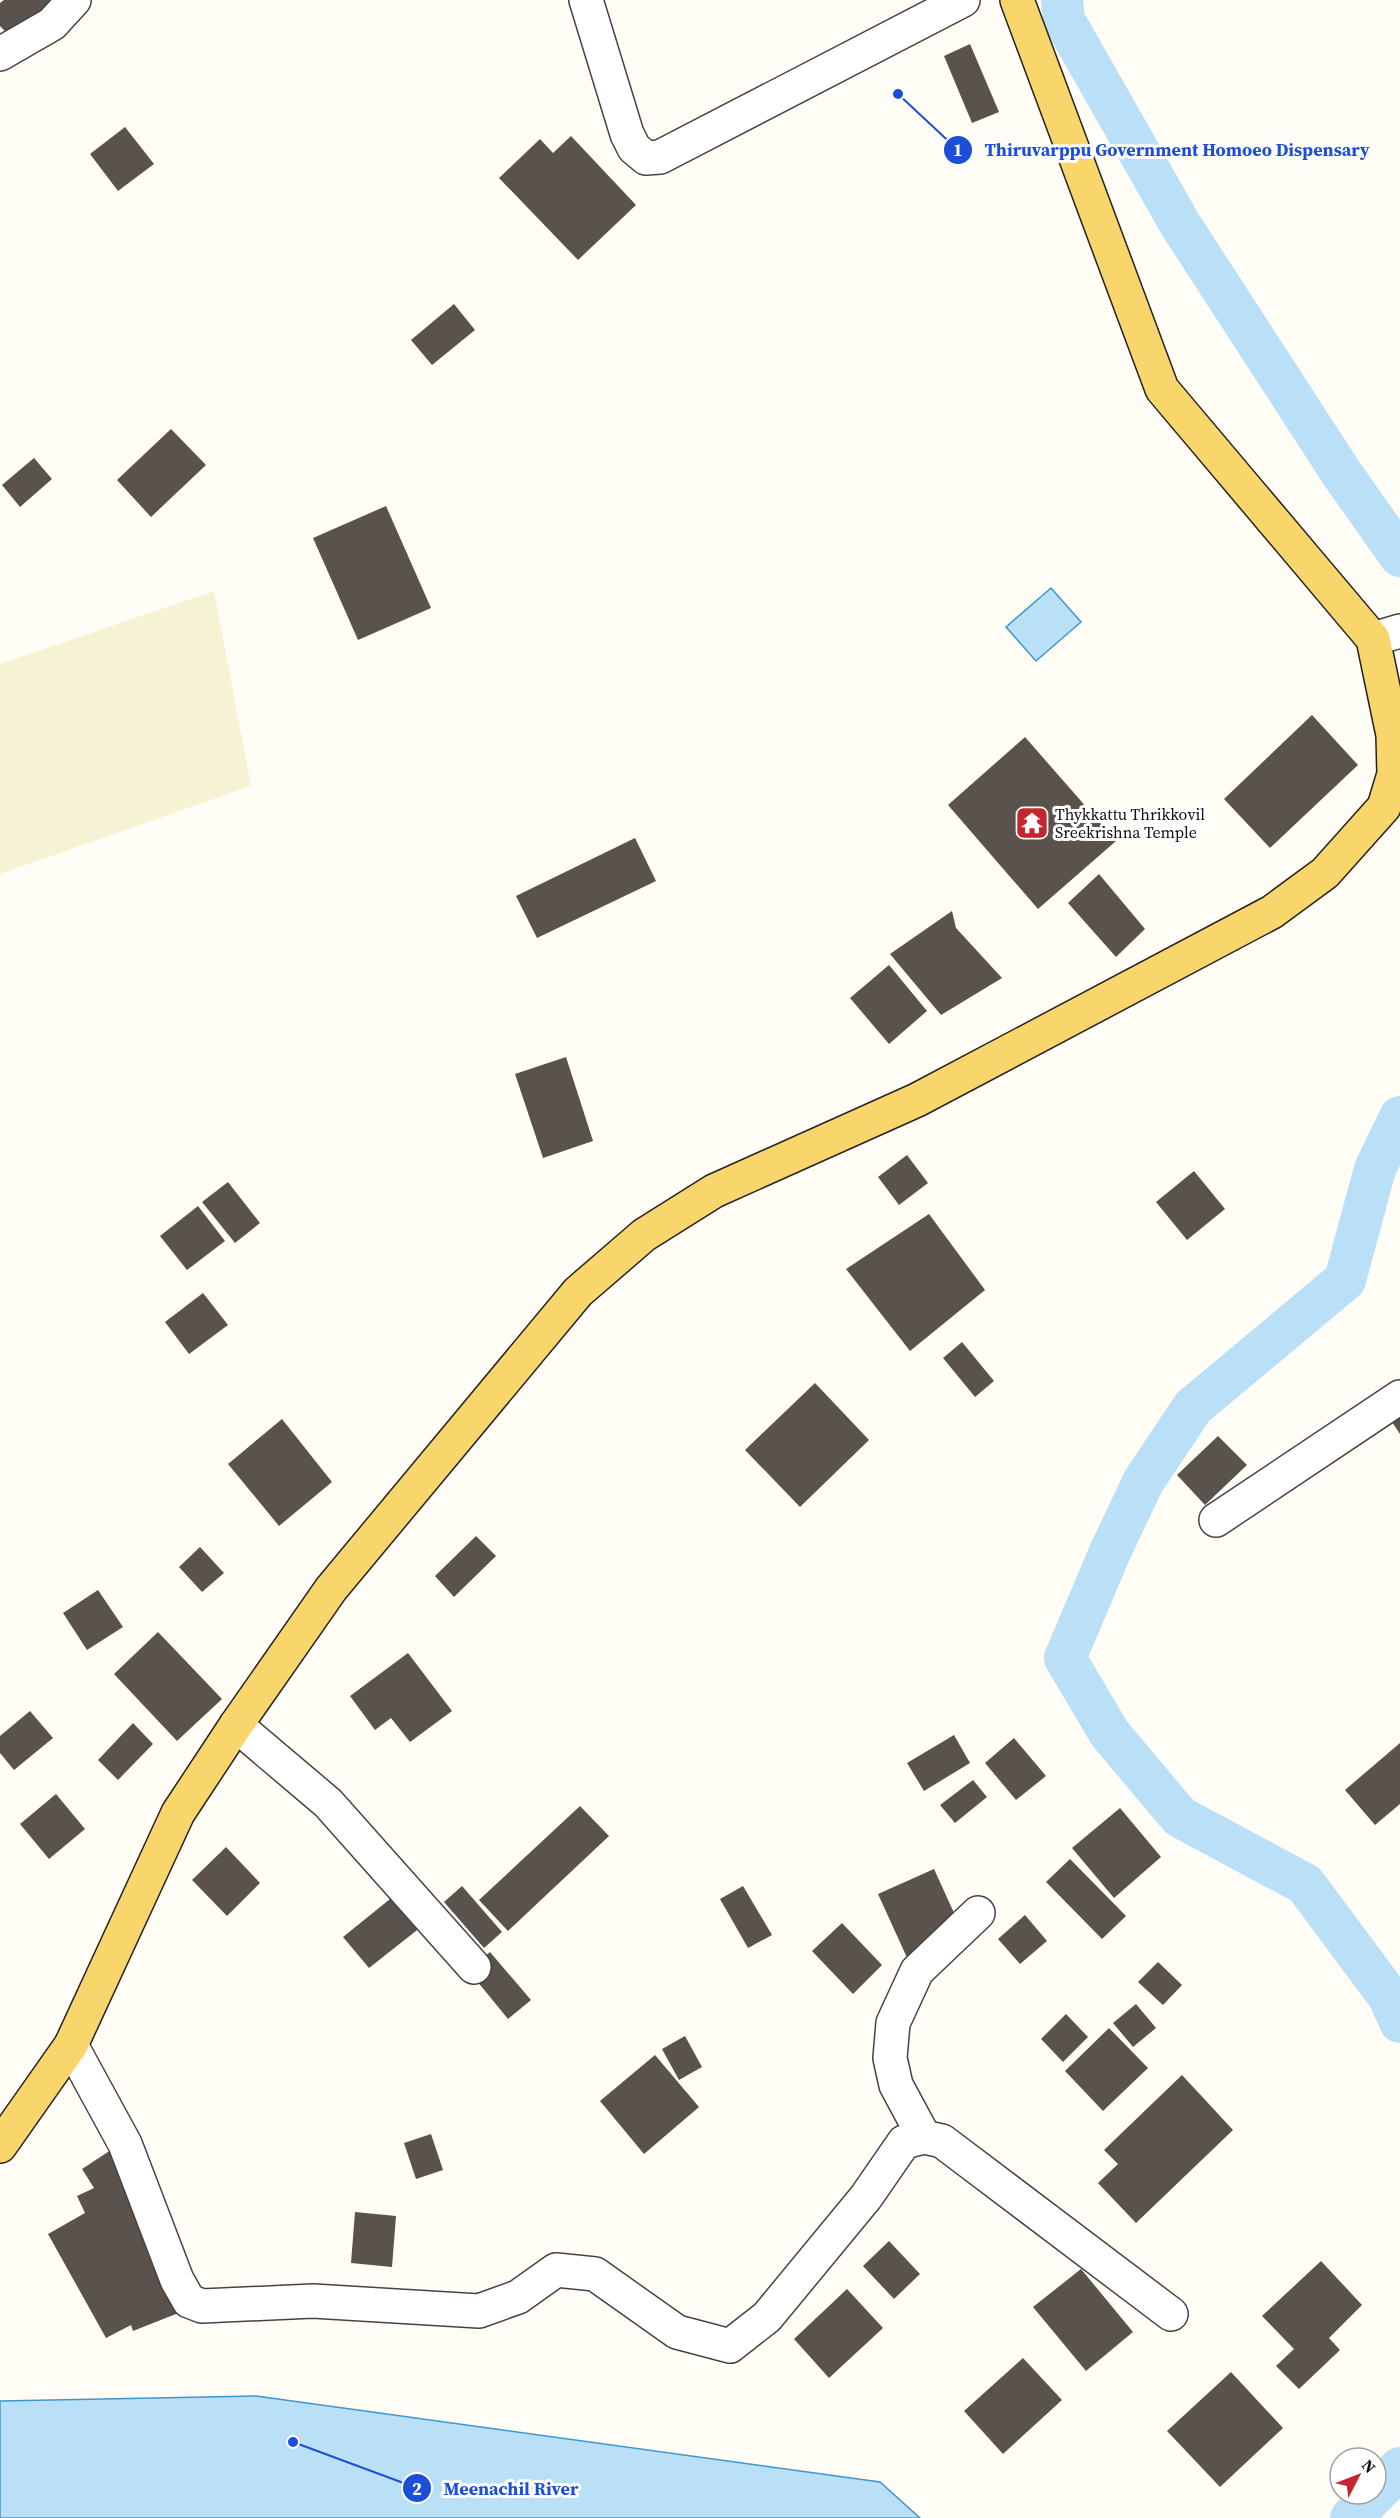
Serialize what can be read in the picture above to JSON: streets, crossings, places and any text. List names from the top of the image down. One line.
{"places":{"other":["Thiruvarppu Government Homoeo Dispensary","Meenachil River"],"temple":["Thykkattu Thrikkovil Sreekrishna Temple"]},"north":"top right"}
